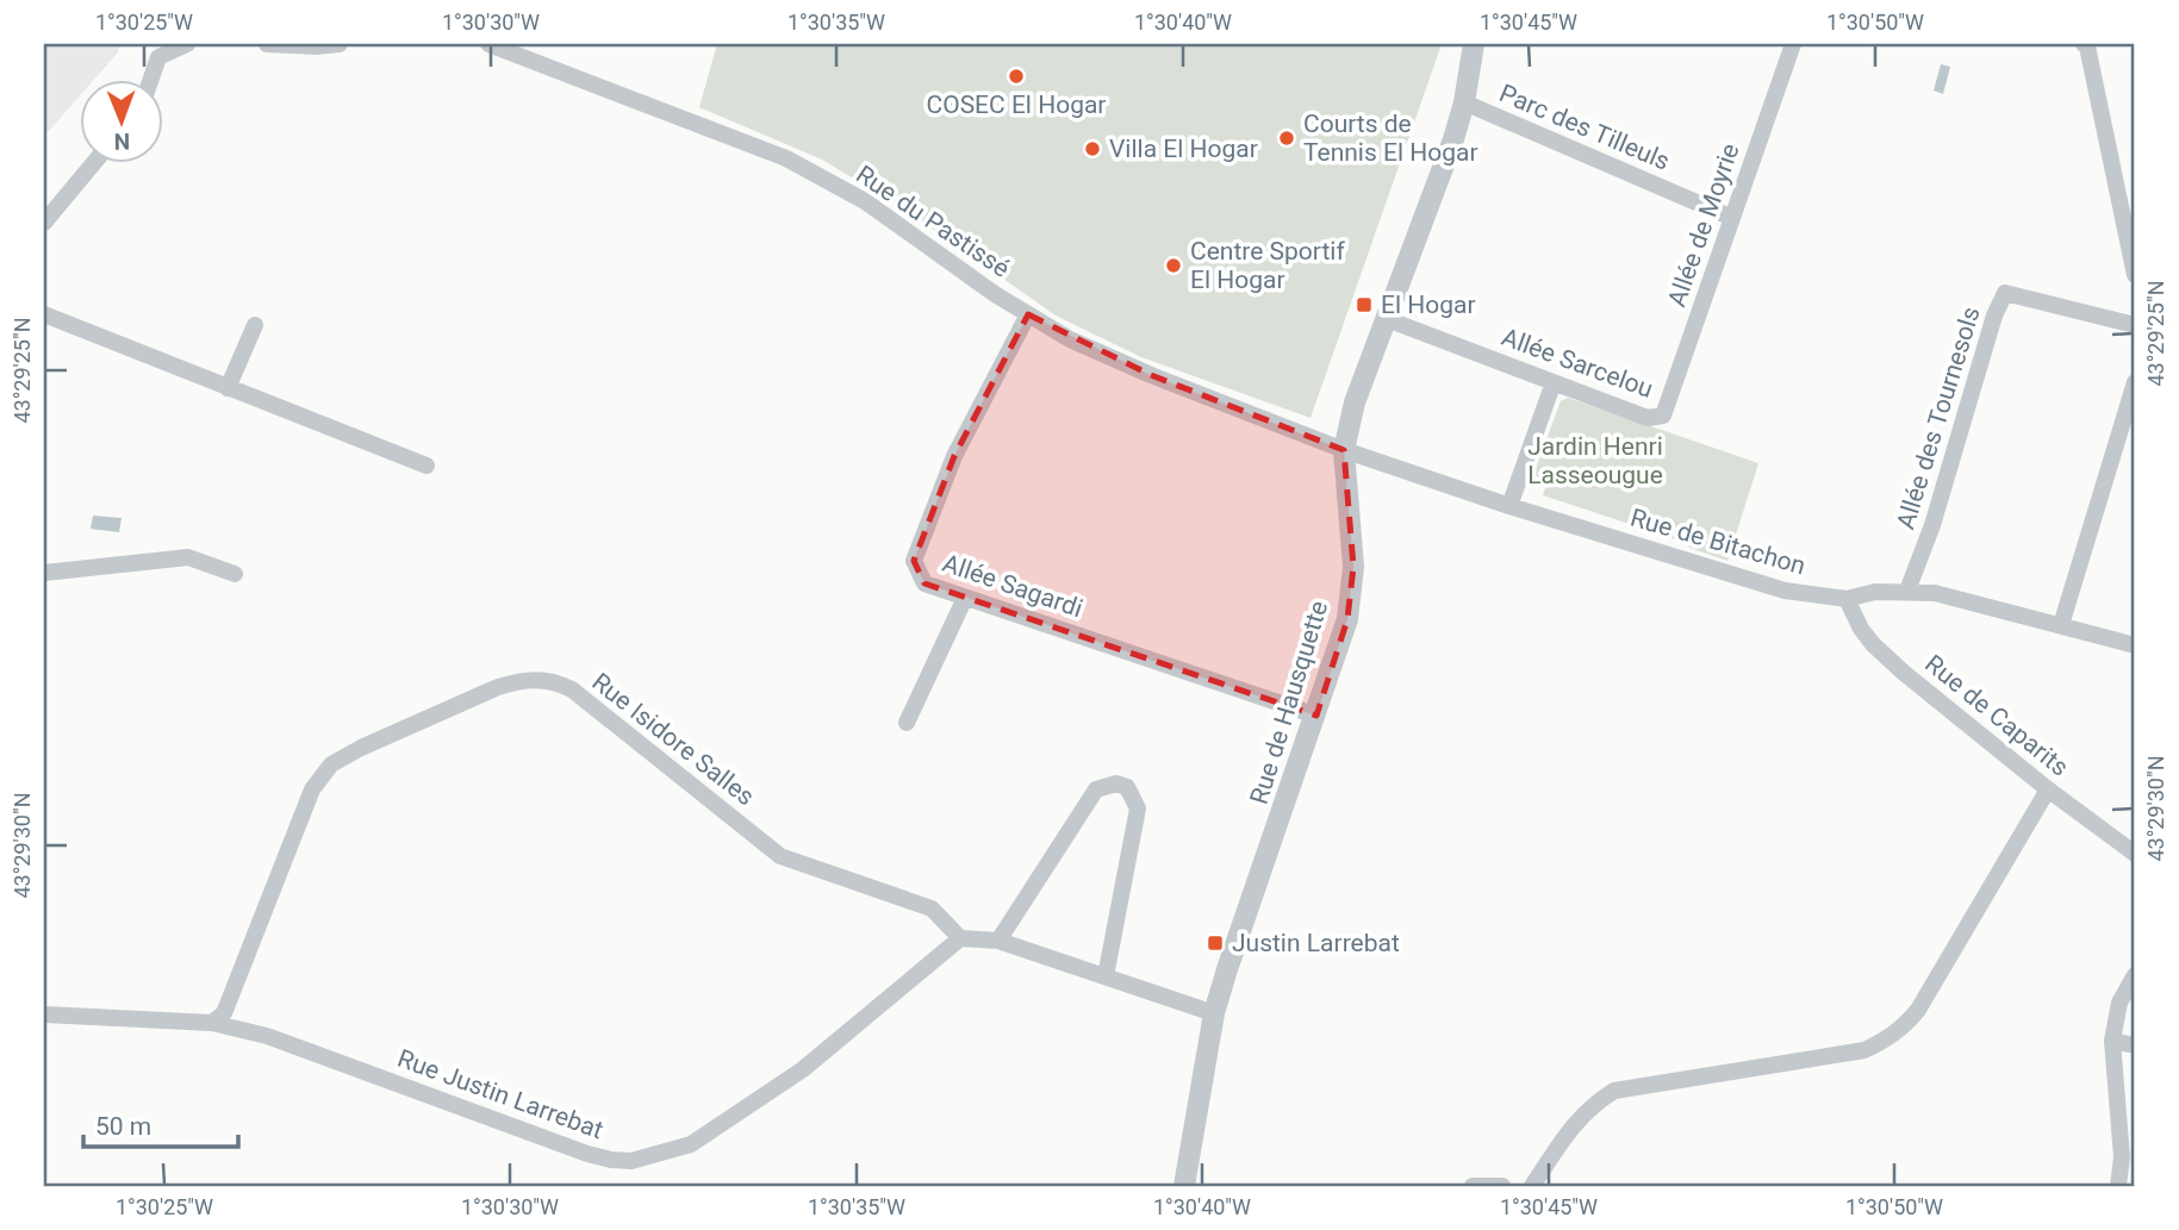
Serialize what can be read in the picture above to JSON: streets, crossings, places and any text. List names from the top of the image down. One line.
{"streets":{"street":["Parc des Tilleuls","Rue du Pastissé","Allée de Moyrie","Allée Sarcelou","Allée des Tournesols","Rue de Bitachon","Allée Sagardi","Rue de Hausquette","Rue de Caparits","Rue Isidore Salles","Rue Justin Larrebat"]},"crossings":[["Parc des Tilleuls","Allée de Moyrie"],["Parc des Tilleuls","Rue de Hausquette"],["Rue du Pastissé","Rue de Bitachon"],["Rue du Pastissé","Allée Sagardi"],["Rue du Pastissé","Rue de Hausquette"],["Allée de Moyrie","Allée Sarcelou"],["Allée Sarcelou","Rue de Hausquette"],["Allée des Tournesols","Rue de Bitachon"],["Rue de Bitachon","Rue de Hausquette"],["Rue de Bitachon","Rue de Caparits"],["Allée Sagardi","Rue de Hausquette"],["Rue Isidore Salles","Rue Justin Larrebat"]],"parks":["Jardin Henri Lasseougue"],"places":{"other":["COSEC El Hogar","Courts de Tennis El Hogar","Villa El Hogar","Centre Sportif El Hogar"],"transit":["El Hogar","Justin Larrebat"]},"scale_bar":"50 m","north":"bottom","coordinates":["1°30'25\"W","1°30'30\"W","1°30'35\"W","1°30'40\"W","1°30'45\"W","1°30'50\"W","43°29'25\"N","43°29'30\"N"]}
